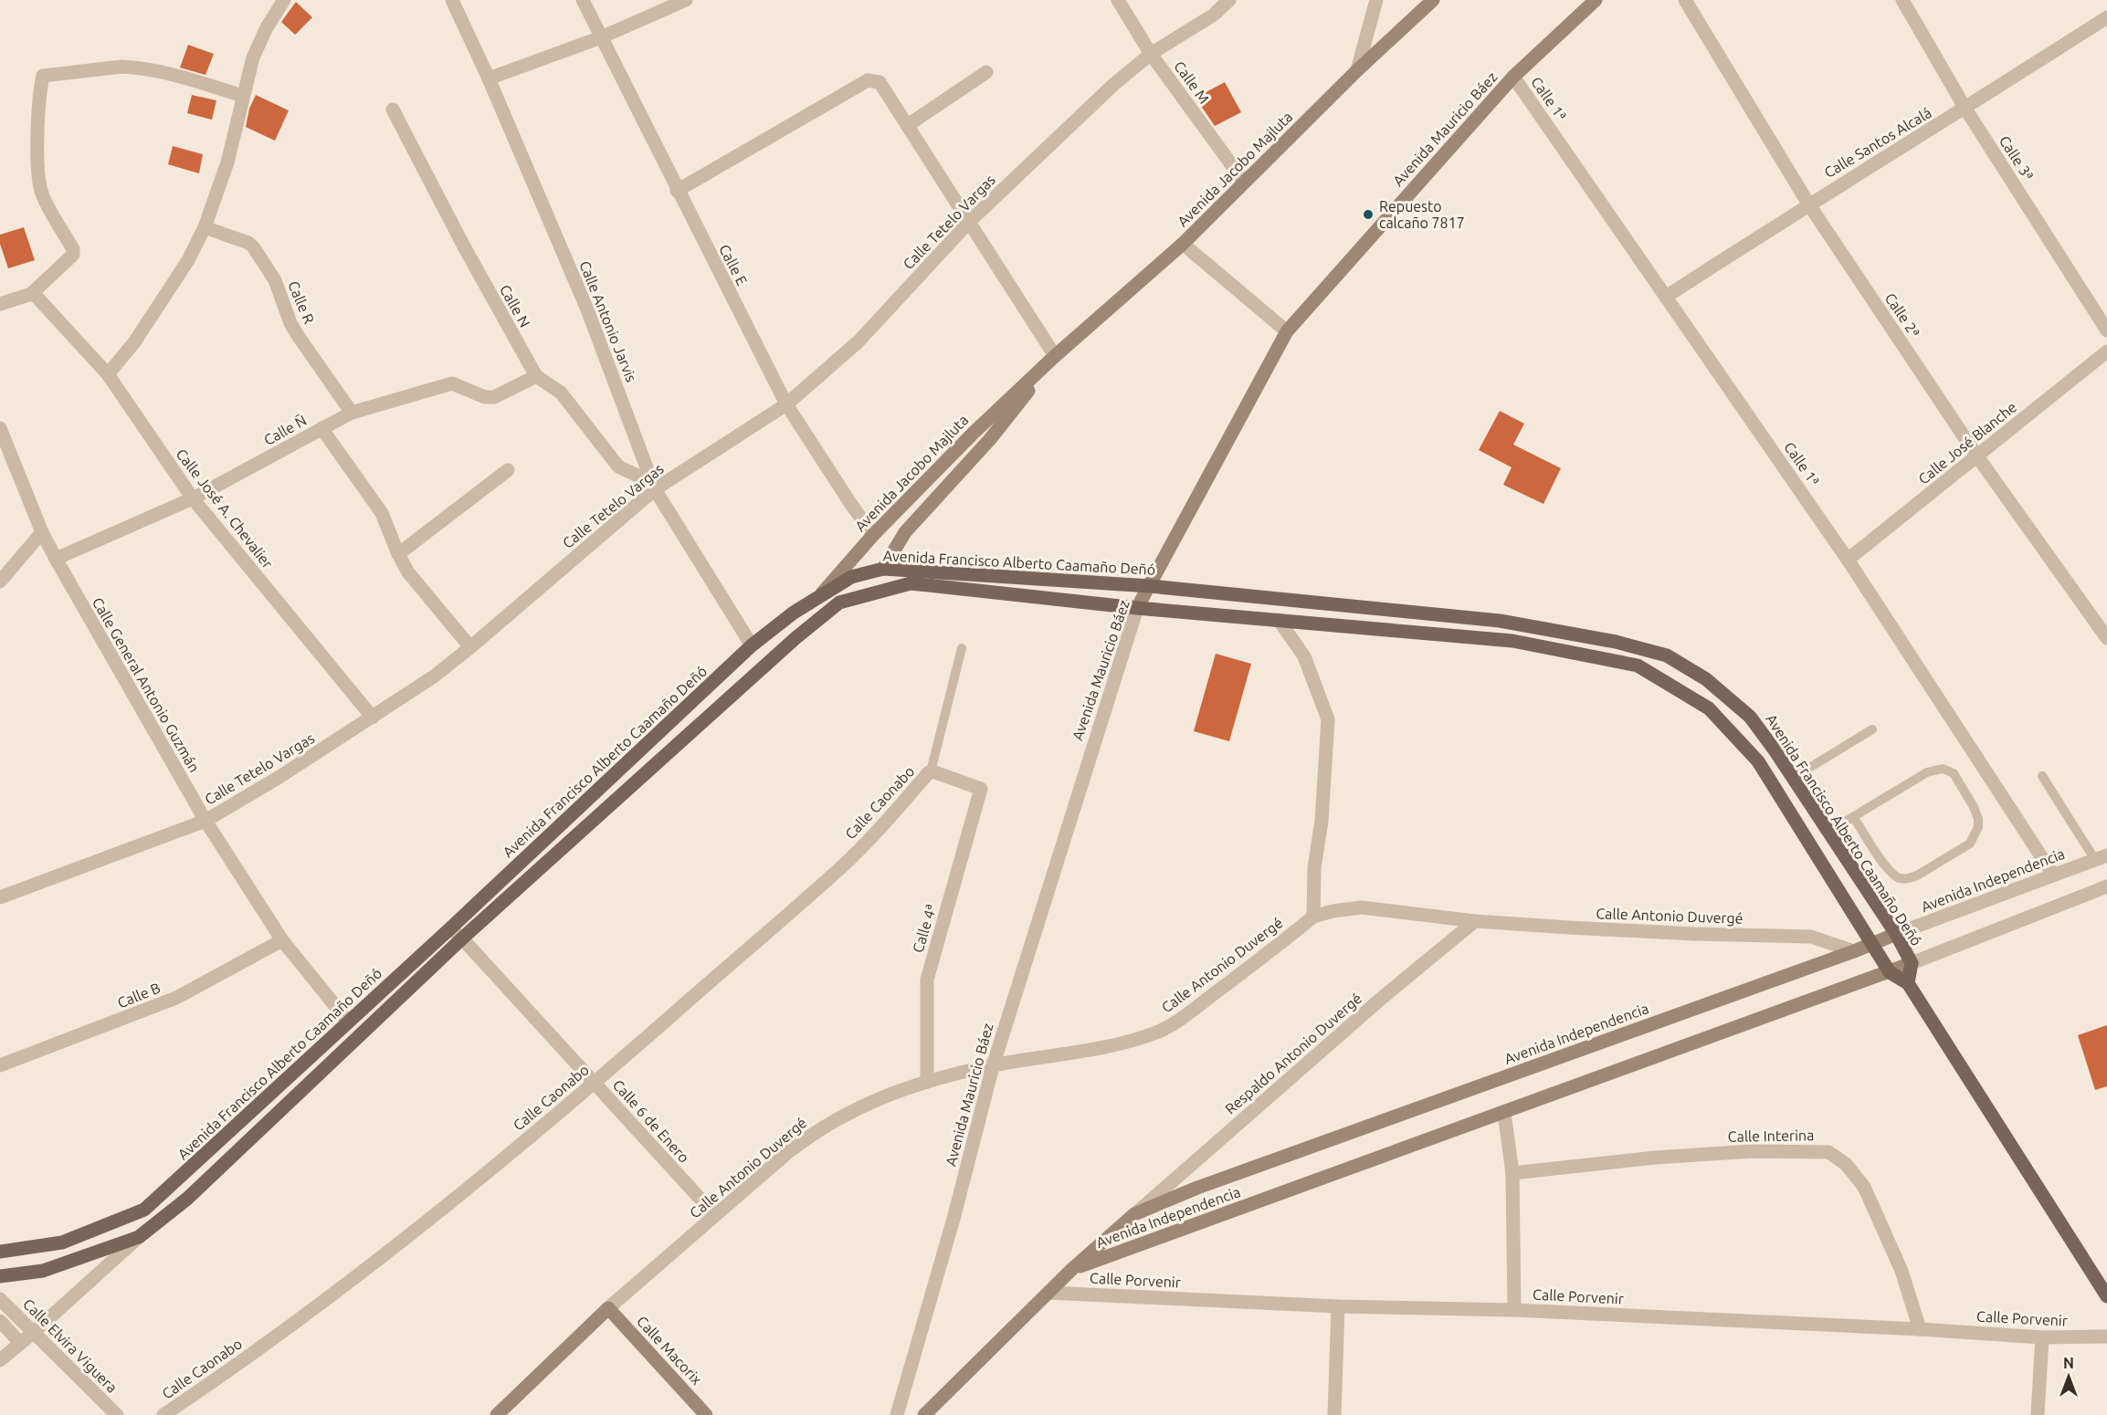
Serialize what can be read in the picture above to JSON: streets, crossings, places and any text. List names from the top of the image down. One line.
{"streets":{"main road":["Avenida Mauricio Báez","Avenida Jacobo Majluta","Avenida Francisco Alberto Caamaño Deñó","Avenida Independencia","Calle Antonio Duvergé","Calle Macorix"],"street":["Calle M","Calle 1ª","Calle Santos Alcalá","Calle 3ª","Calle Tetelo Vargas","Calle E","Calle R","Calle N","Calle 2ª","Calle Antonio Jarvis","Calle Ñ","Calle José Blanche","Calle José A. Chevalier","Calle General Antonio Guzmán","Calle Caonabo","Calle 4ª","Calle B","Respaldo Antonio Duvergé","Calle 6 de Enero","Calle Interina","Calle Porvenir","Calle Elvira Viguera"]},"crossings":[["Calle M","Avenida Jacobo Majluta"],["Calle M","Calle Tetelo Vargas"],["Calle 1ª","Avenida Mauricio Báez"],["Calle 1ª","Calle Santos Alcalá"],["Calle 1ª","Calle José Blanche"],["Calle 1ª","Avenida Independencia"],["Avenida Mauricio Báez","Avenida Francisco Alberto Caamaño Deñó"],["Avenida Mauricio Báez","Calle Antonio Duvergé"],["Calle Santos Alcalá","Calle 3ª"],["Calle Santos Alcalá","Calle 2ª"],["Avenida Jacobo Majluta","Calle E"],["Avenida Jacobo Majluta","Avenida Francisco Alberto Caamaño Deñó"],["Calle Tetelo Vargas","Calle E"],["Calle Tetelo Vargas","Calle N"],["Calle Tetelo Vargas","Calle Antonio Jarvis"],["Calle Tetelo Vargas","Calle José A. Chevalier"],["Calle Tetelo Vargas","Calle General Antonio Guzmán"],["Calle R","Calle Ñ"],["Calle N","Calle Antonio Jarvis"],["Calle N","Calle Ñ"],["Calle 2ª","Calle José Blanche"],["Calle Antonio Jarvis","Avenida Francisco Alberto Caamaño Deñó"],["Calle Ñ","Calle José A. Chevalier"],["Calle Ñ","Calle General Antonio Guzmán"],["Avenida Francisco Alberto Caamaño Deñó","Calle General Antonio Guzmán"],["Avenida Francisco Alberto Caamaño Deñó","Avenida Independencia"],["Avenida Francisco Alberto Caamaño Deñó","Calle 6 de Enero"],["Calle General Antonio Guzmán","Calle B"],["Calle Caonabo","Calle 4ª"],["Calle Caonabo","Calle 6 de Enero"],["Avenida Independencia","Calle Antonio Duvergé"],["Avenida Independencia","Respaldo Antonio Duvergé"],["Avenida Independencia","Calle Porvenir"],["Calle Antonio Duvergé","Calle 4ª"],["Calle Antonio Duvergé","Respaldo Antonio Duvergé"],["Calle Antonio Duvergé","Calle 6 de Enero"],["Calle Antonio Duvergé","Calle Macorix"],["Calle Interina","Calle Porvenir"]],"places":["Repuesto calcaño 7817"],"north":"top"}
